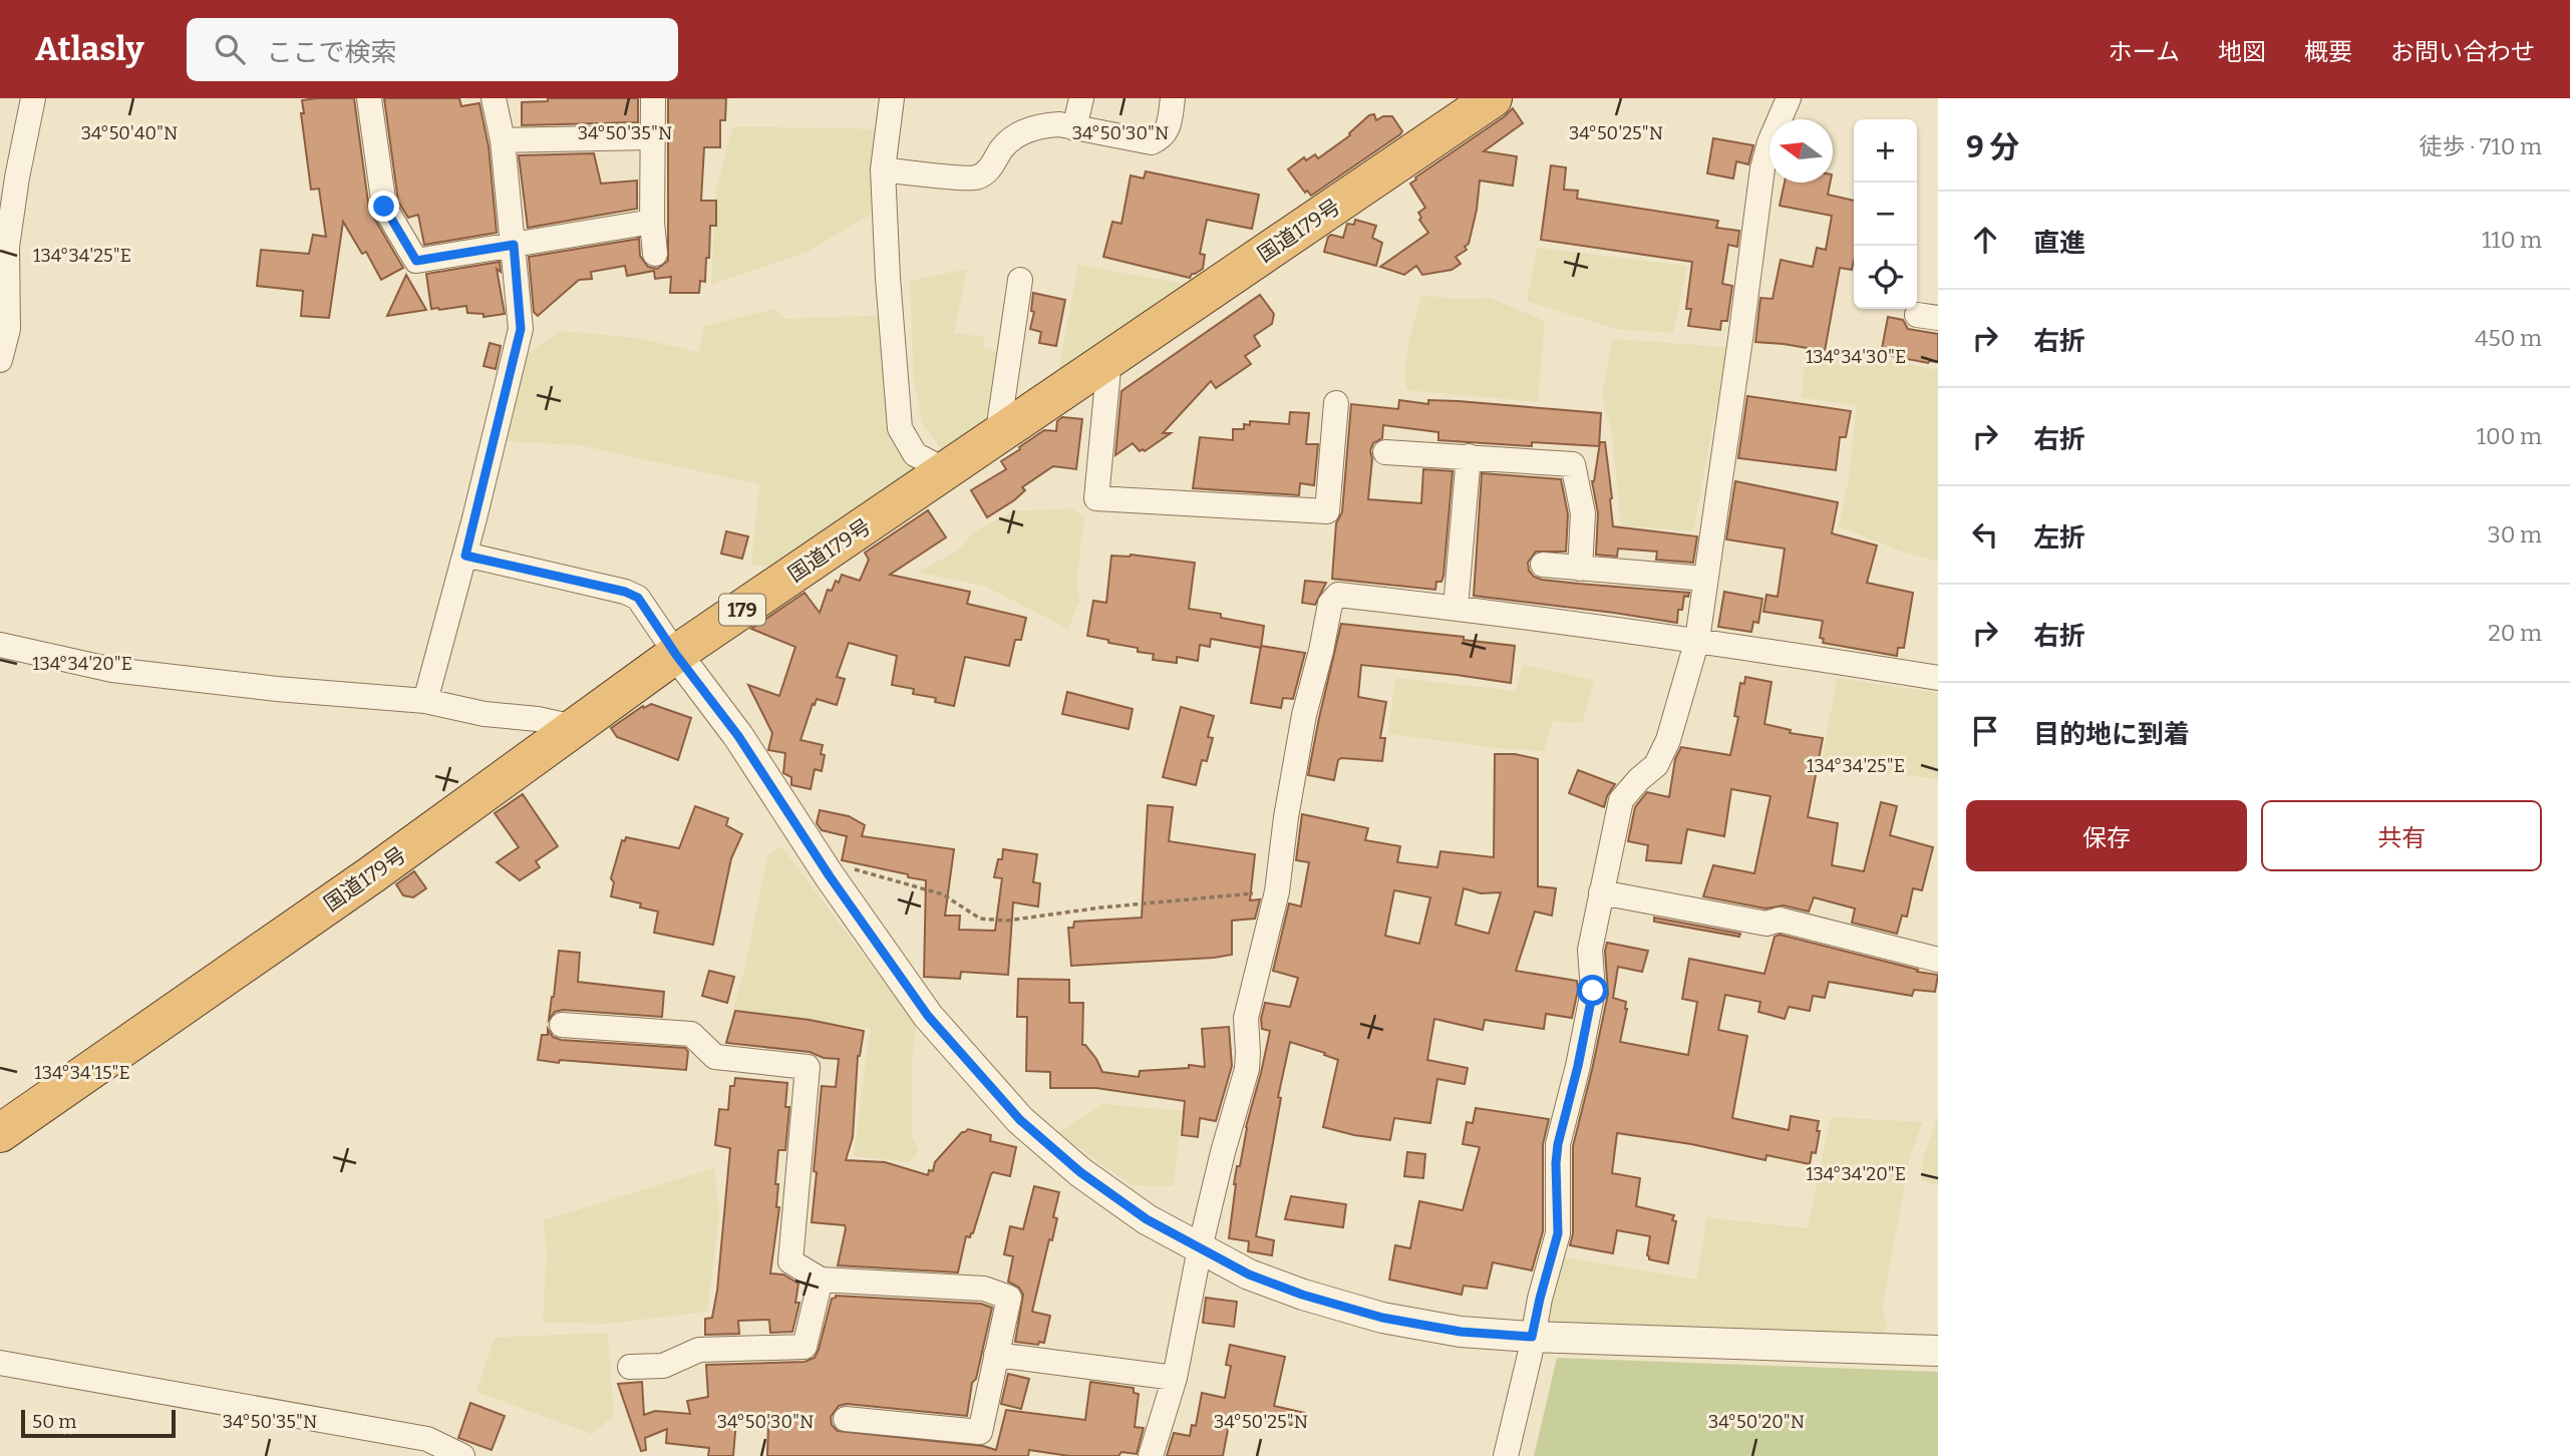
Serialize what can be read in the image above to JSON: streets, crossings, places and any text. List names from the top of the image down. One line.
{"streets":{"highway":["国道179号","179"]},"scale_bar":"50 m","north":"left","page":{"header":"Atlasly","search":"ここで検索","nav":["ホーム","地図","概要","お問い合わせ"],"heading":["9 分","徒歩 · 710 m"],"map_buttons":["+","−"],"list":[["直進","110 m"],["右折","450 m"],["右折","100 m"],["左折","30 m"],["右折","20 m"],"目的地に到着"],"buttons":["保存","共有"],"scale":"50 m"},"coordinates":["34°50'40\"N","34°50'35\"N","34°50'30\"N","34°50'25\"N","134°34'25\"E","134°34'30\"E","134°34'20\"E","134°34'15\"E","34°50'20\"N"]}
